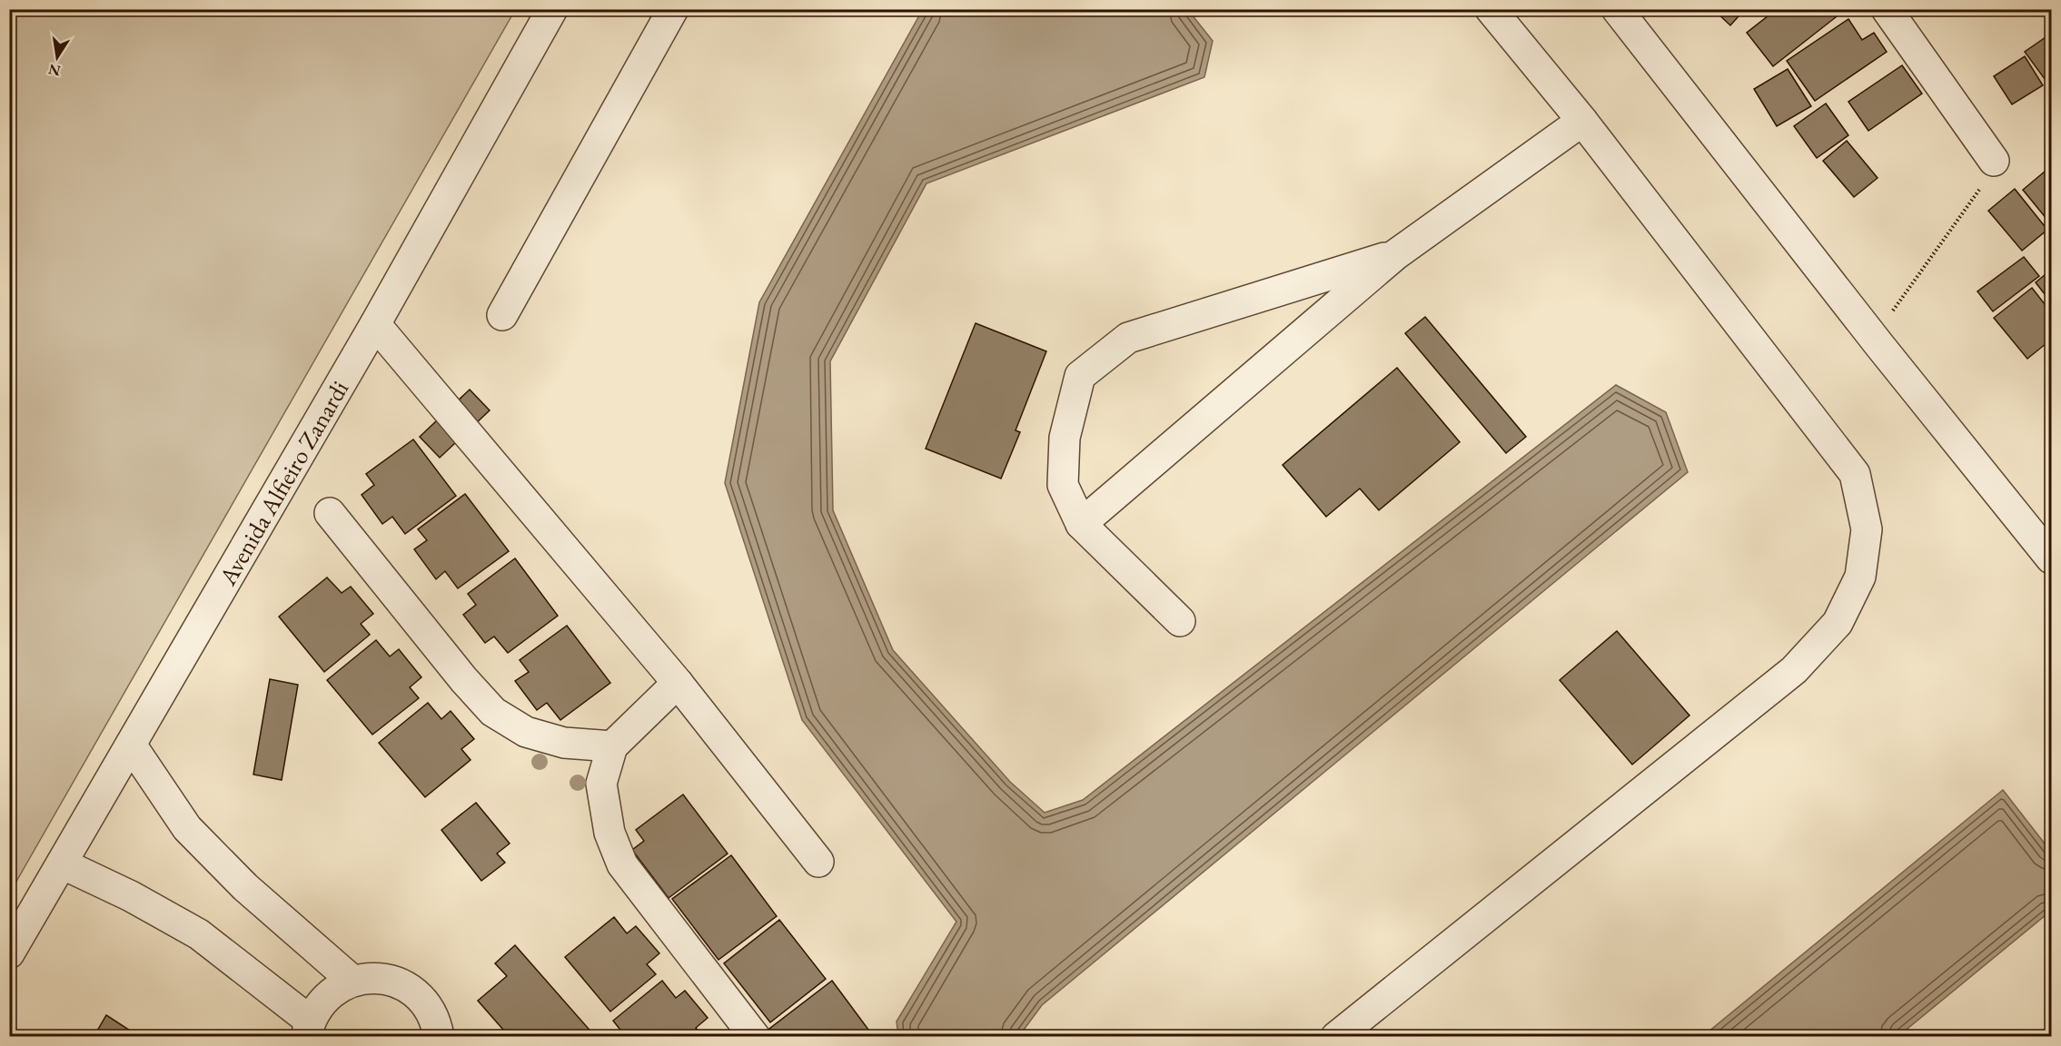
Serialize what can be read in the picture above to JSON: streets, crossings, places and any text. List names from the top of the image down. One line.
{"streets":{"street":["Avenida Alfieiro Zanardi"]},"north":"bottom"}
